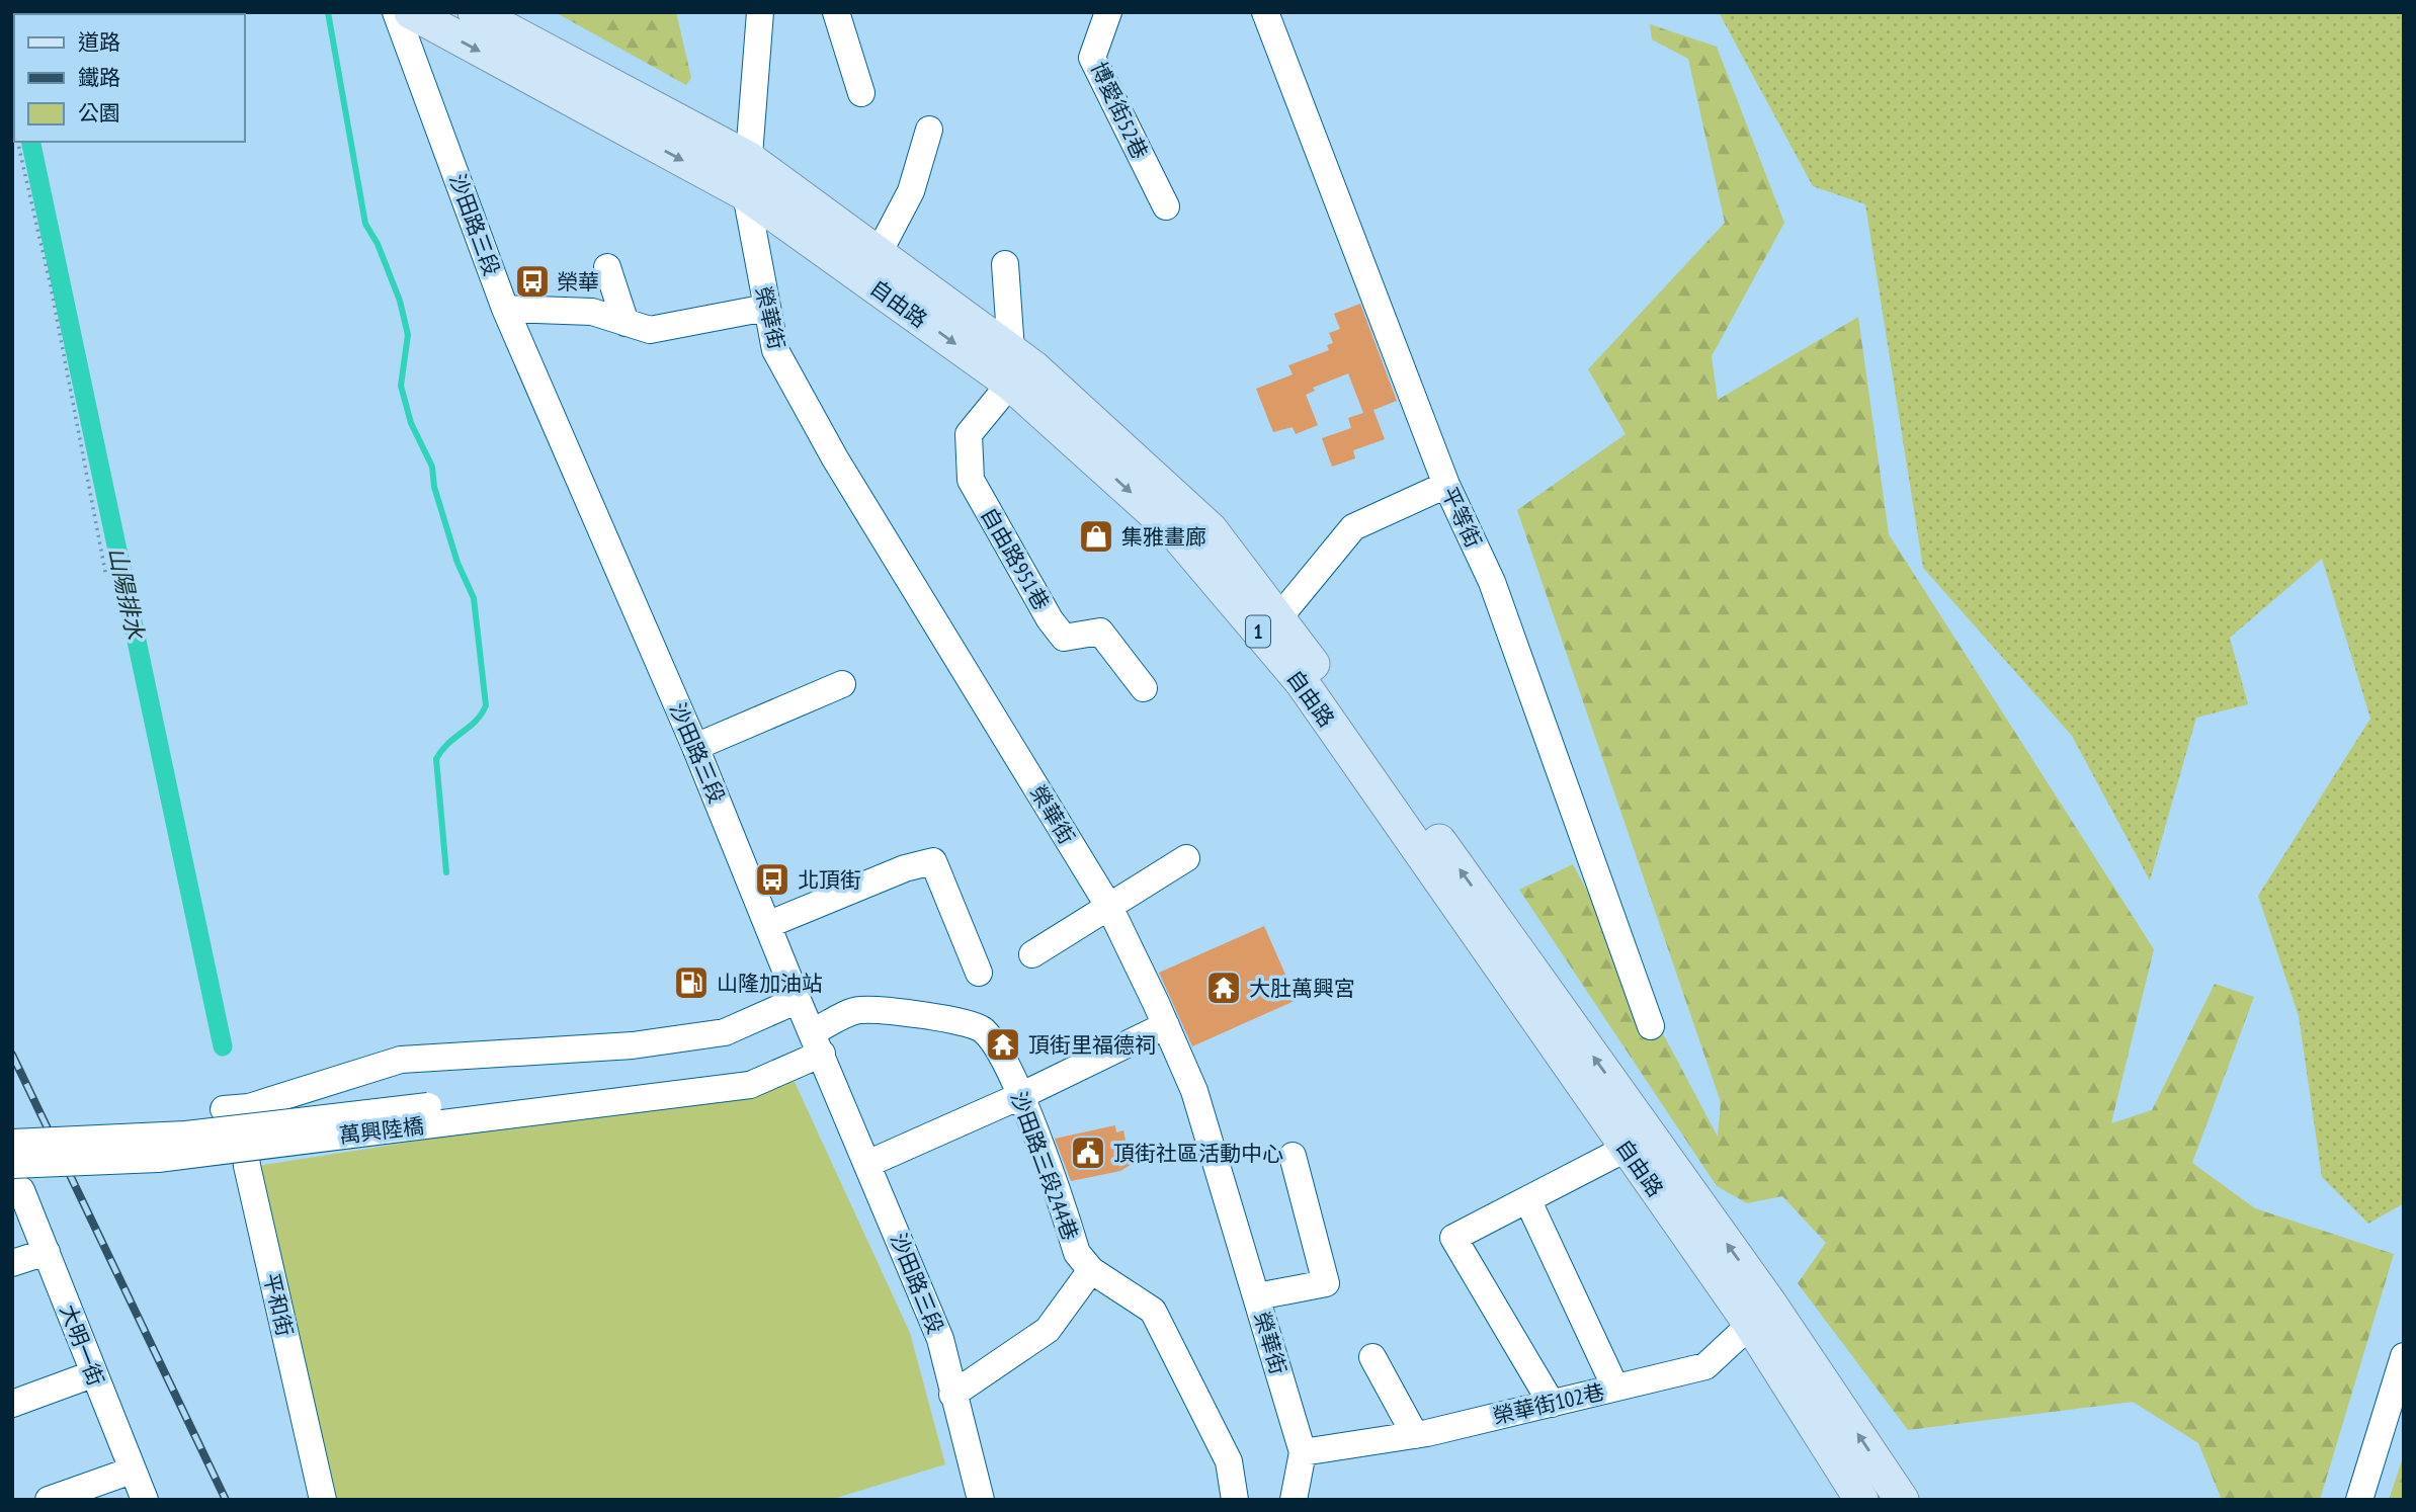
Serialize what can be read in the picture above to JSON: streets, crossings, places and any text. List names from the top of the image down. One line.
{"streets":{"main road":["自由路","1"],"street":["博愛街52巷","沙田路三段","榮華街","平等街","自由路951巷","萬興陸橋","沙田路三段244巷","平和街","大明一街","榮華街102巷"]},"crossings":[["沙田路三段","沙田路三段244巷"],["沙田路三段","平和街"],["自由路","榮華街"],["自由路","自由路951巷"],["自由路","榮華街102巷"],["榮華街","榮華街102巷"],["萬興陸橋","沙田路三段244巷"],["萬興陸橋","大明一街"]],"water":["山陽排水"],"places":{"bus stop":["榮華","北頂街"],"shop":["集雅畫廊"],"fuel station":["山隆加油站"],"temple":["大肚萬興宮","頂街里福德祠"],"public building":["頂街社區活動中心"]},"legend":["道路","鐵路","公園"]}
